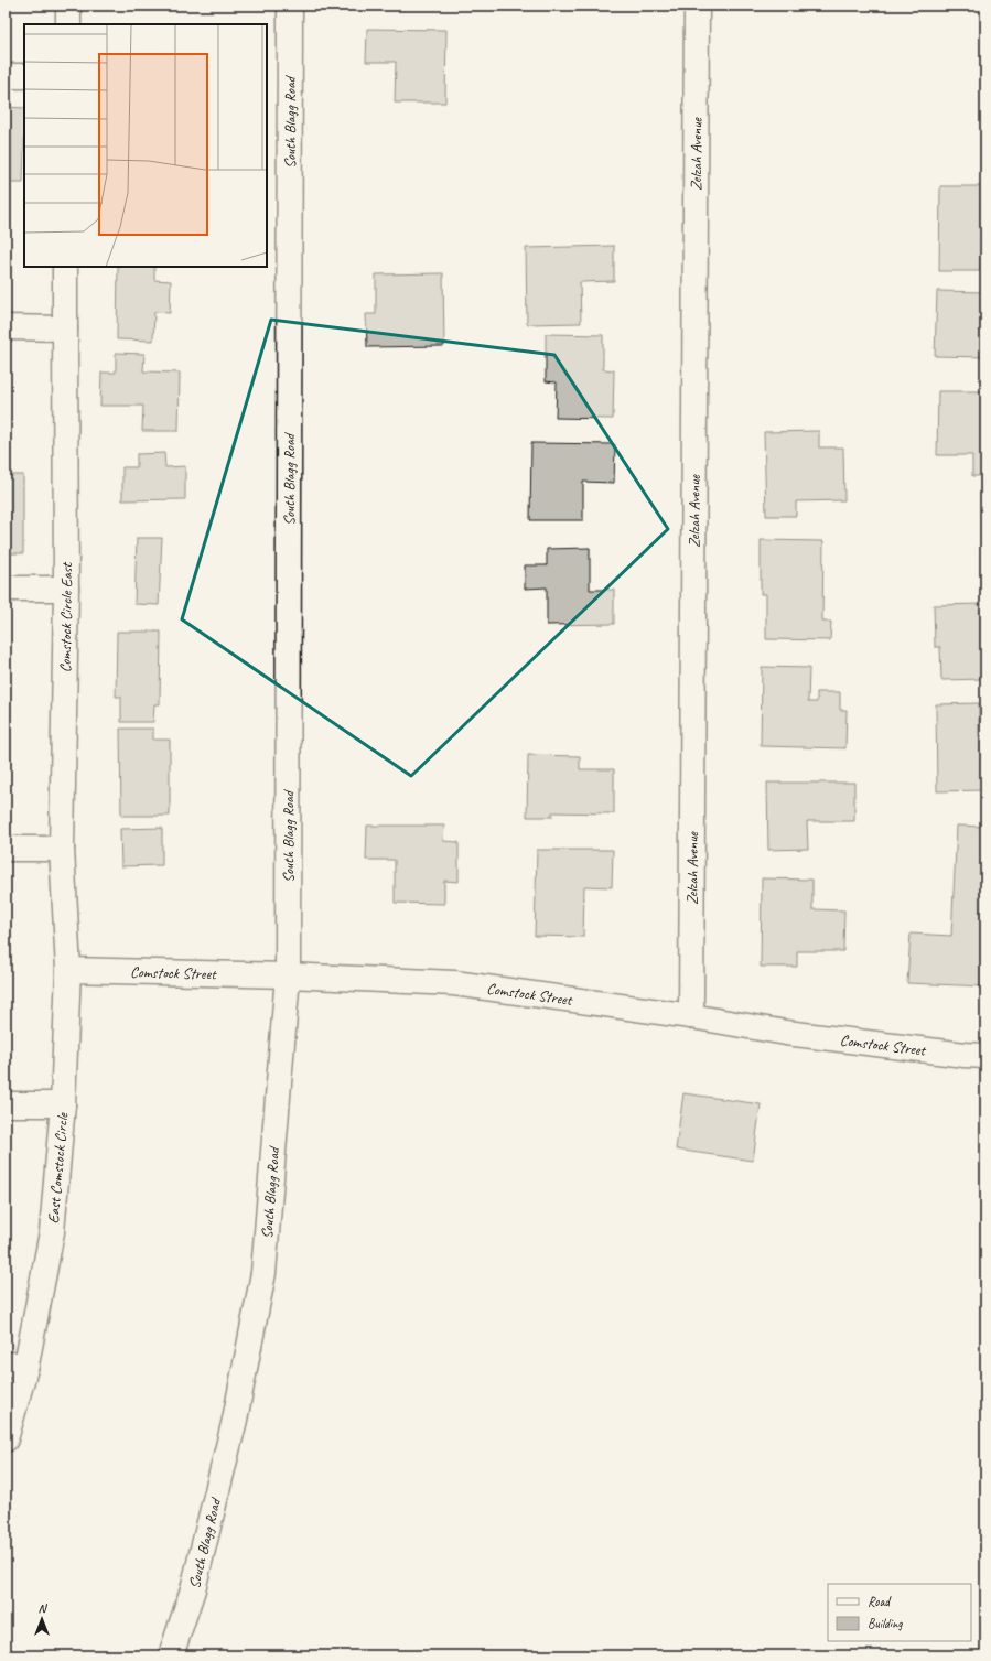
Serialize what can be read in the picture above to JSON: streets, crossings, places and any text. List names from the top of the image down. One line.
{"streets":{"street":["South Blagg Road","Zelzah Avenue","Comstock Circle East","Comstock Street","East Comstock Circle"]},"crossings":[["South Blagg Road","Comstock Street"],["Zelzah Avenue","Comstock Street"],["Comstock Circle East","Comstock Street"],["Comstock Circle East","East Comstock Circle"],["Comstock Street","East Comstock Circle"]],"legend":["Road","Building"],"north":"top"}
